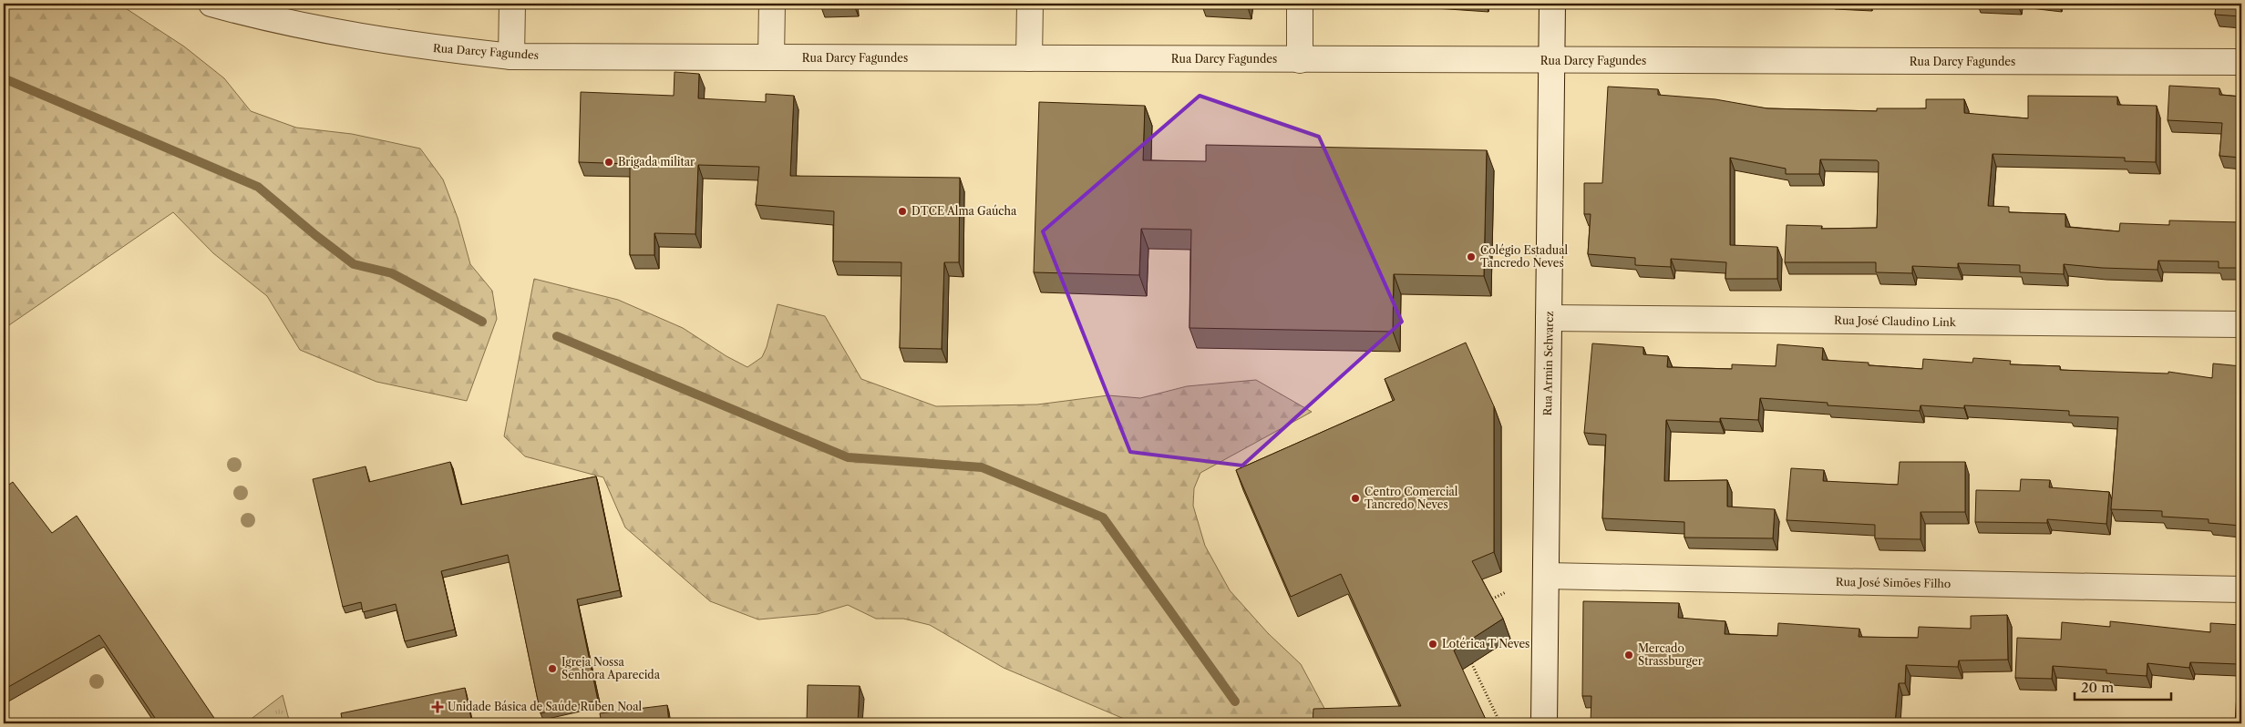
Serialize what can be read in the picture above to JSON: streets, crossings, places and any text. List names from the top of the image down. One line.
{"streets":{"street":["Rua Darcy Fagundes","Rua José Claudino Link","Rua Armin Schvarcz","Rua José Simões Filho"]},"crossings":[["Rua Darcy Fagundes","Rua Armin Schvarcz"],["Rua José Claudino Link","Rua Armin Schvarcz"],["Rua Armin Schvarcz","Rua José Simões Filho"]],"places":{"other":["Brigada militar","DTCE Alma Gaúcha","Colégio Estadual Tancredo Neves","Centro Comercial Tancredo Neves","Lotérica T Neves","Mercado Strassburger","Igreja Nossa Senhora Aparecida"],"health":["Unidade Básica de Saúde Ruben Noal"]},"scale_bar":"20 m"}
